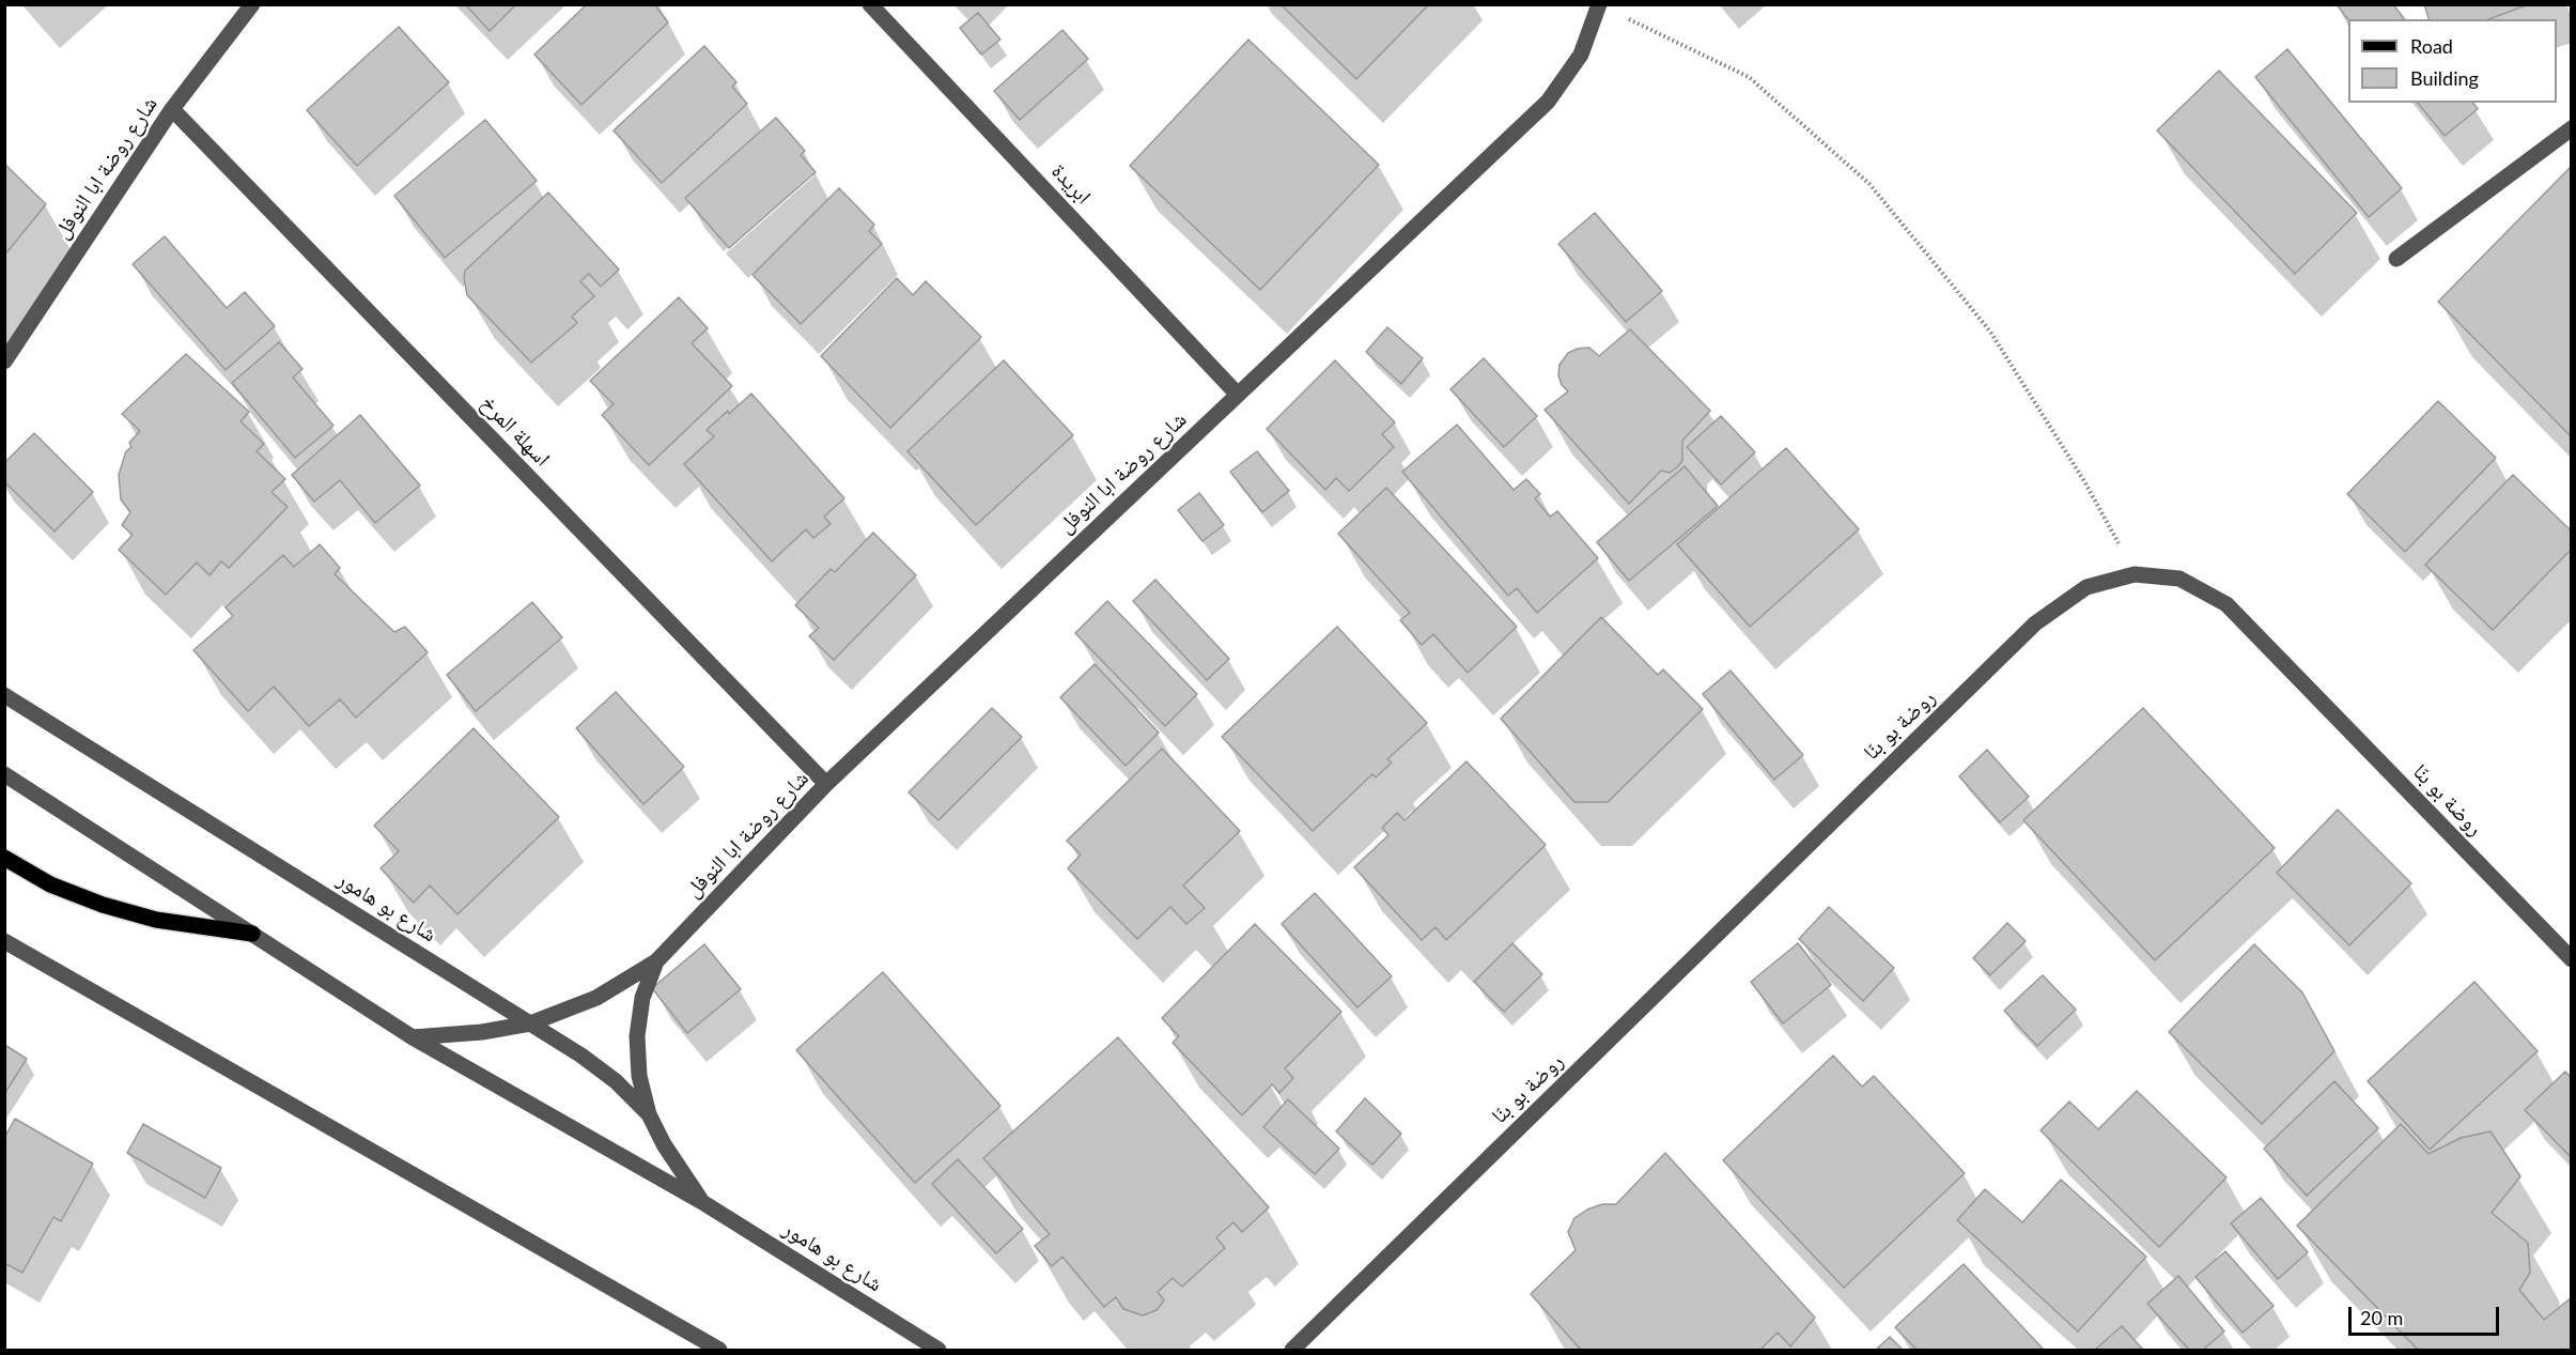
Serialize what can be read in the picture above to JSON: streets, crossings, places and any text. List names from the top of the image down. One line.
{"streets":{"street":["شارع روضة ابا النوفل","ابريدة","اسهلة المرخ","روضة بو بنّا","شارع بو هامور"]},"crossings":[["شارع روضة ابا النوفل","ابريدة"],["شارع روضة ابا النوفل","اسهلة المرخ"],["شارع روضة ابا النوفل","شارع بو هامور"]],"legend":["Road","Building"],"scale_bar":"20 m"}
